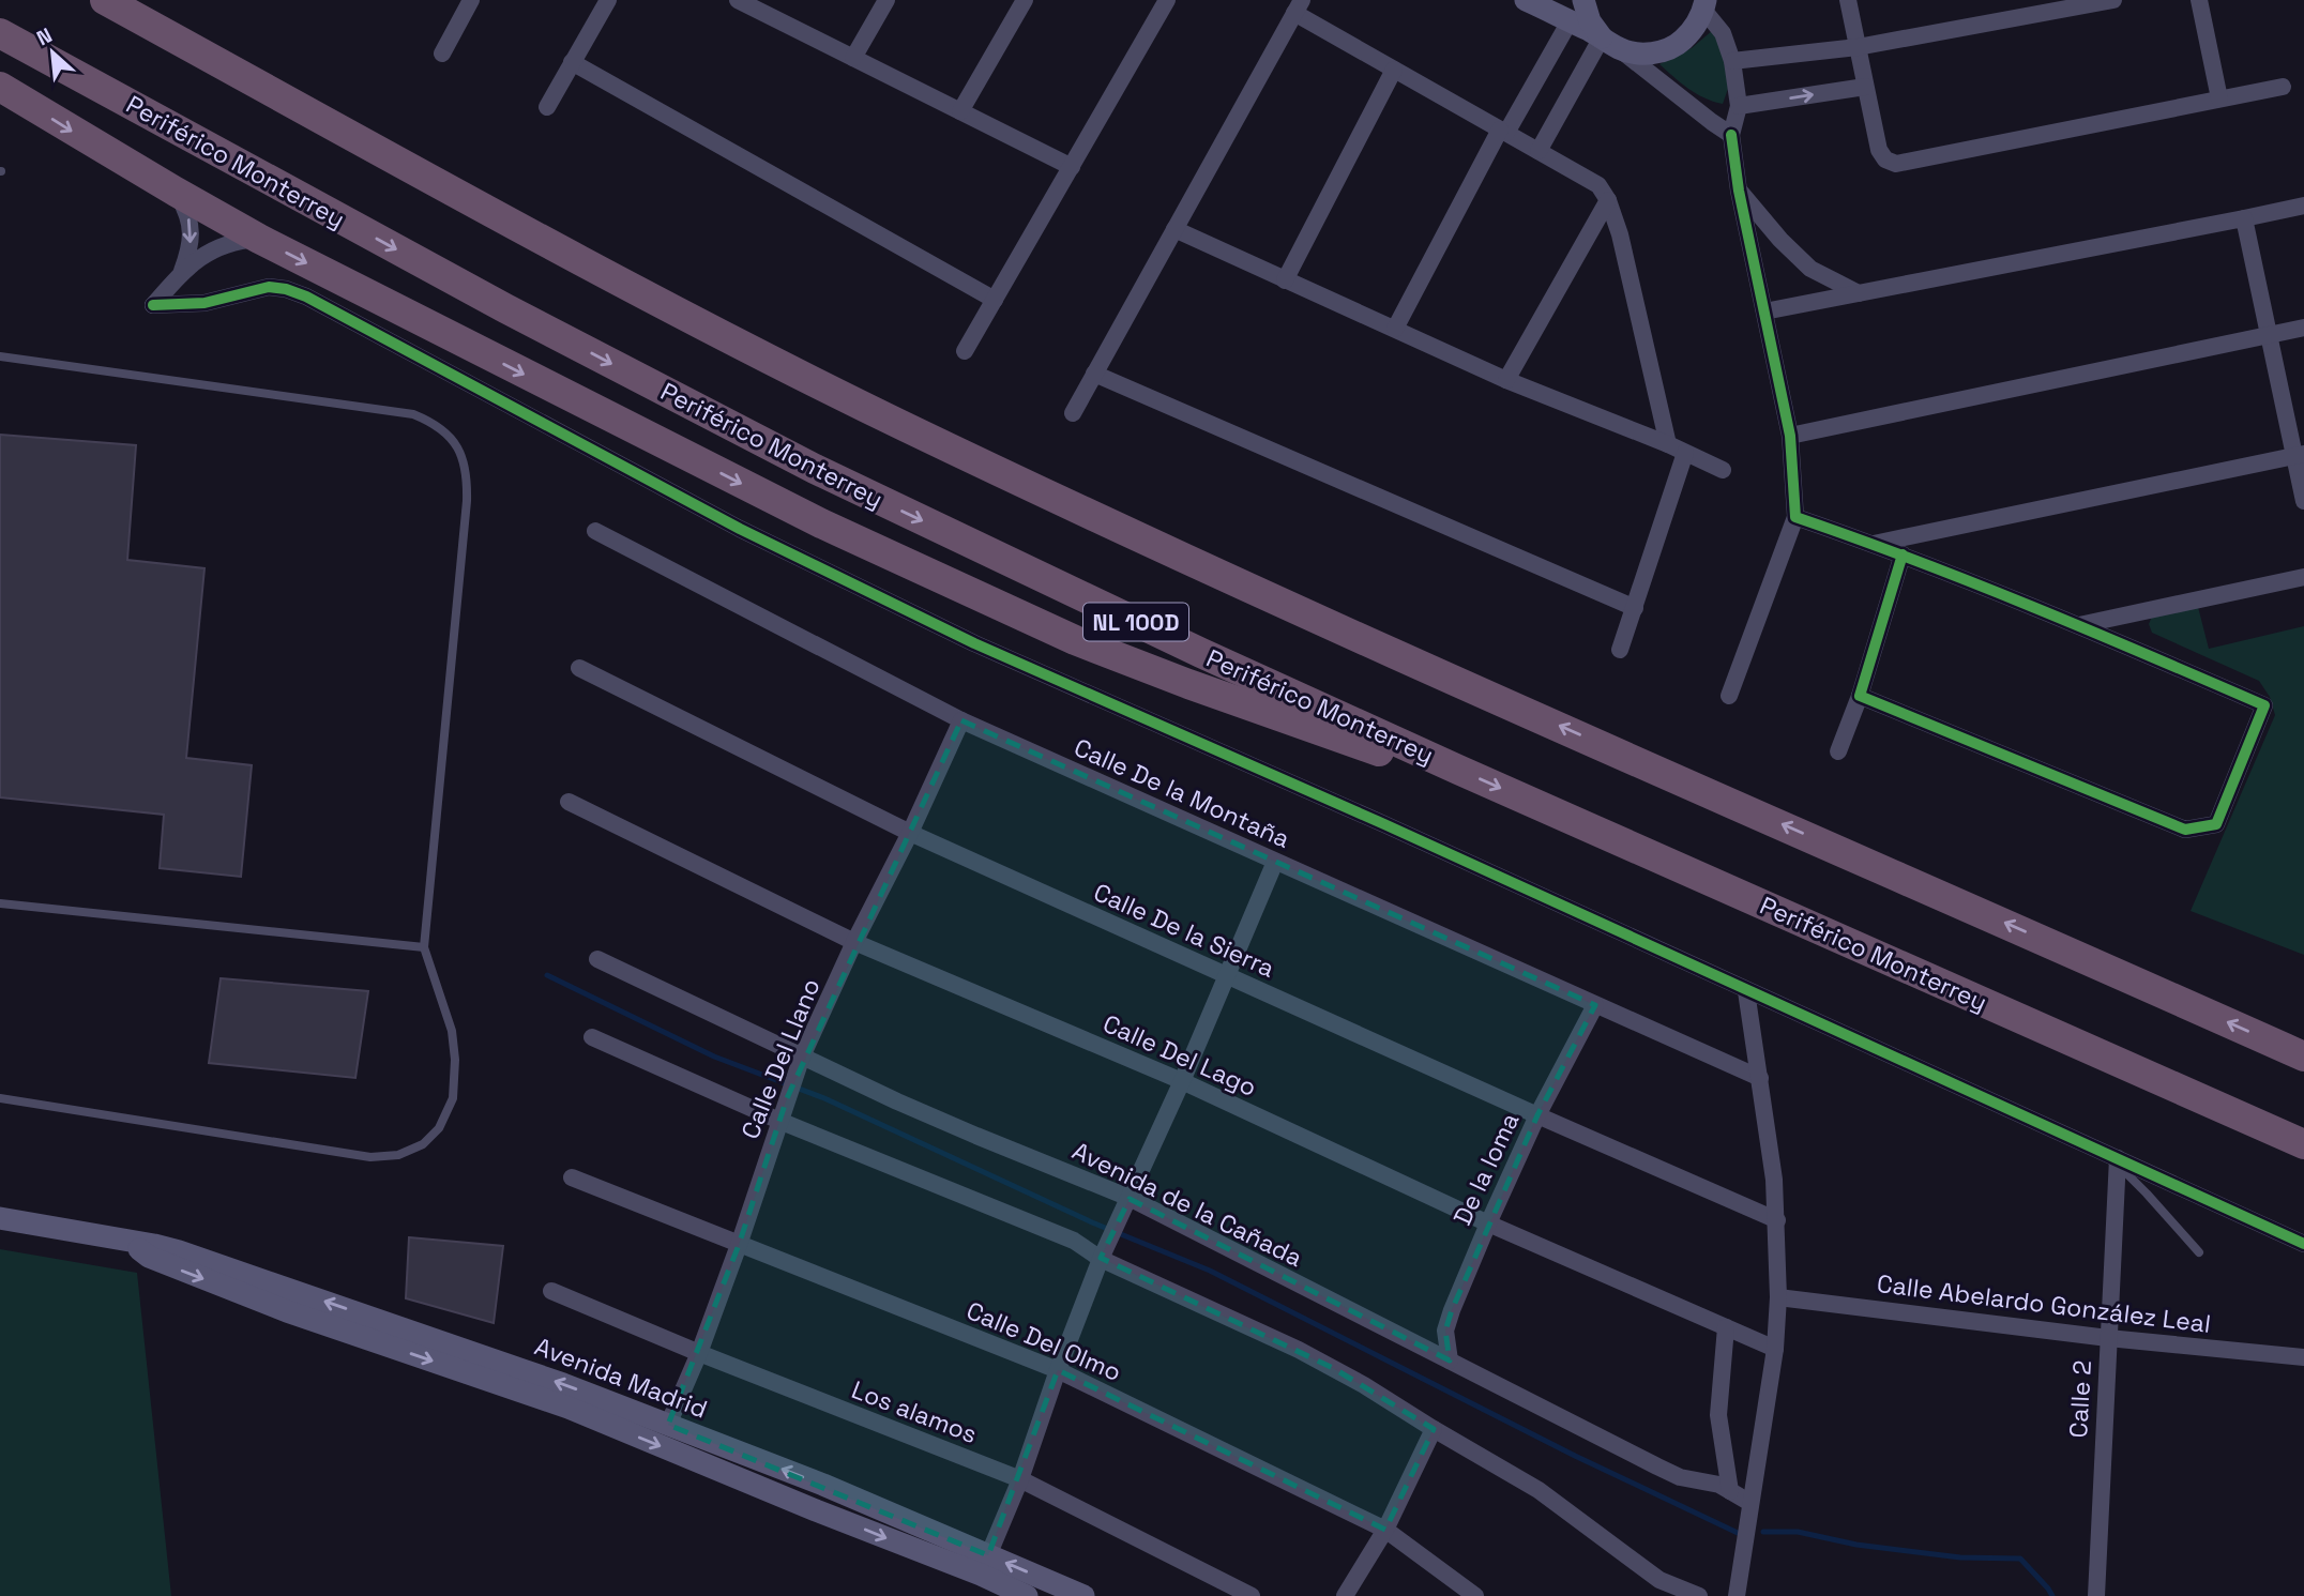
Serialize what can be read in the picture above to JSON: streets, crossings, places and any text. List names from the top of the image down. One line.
{"streets":{"highway":["Periférico Monterrey","NL 100D"],"street":["Calle De la Montaña","Calle De la Sierra","Calle Del Lago","Calle Del Llano","De la loma","Avenida de la Cañada","Calle Abelardo González Leal","Calle Del Olmo","Avenida Madrid","Calle 2","Los alamos"]},"crossings":[["Calle De la Montaña","Calle Del Llano"],["Calle De la Montaña","De la loma"],["Calle De la Sierra","Calle Del Llano"],["Calle De la Sierra","De la loma"],["Calle Del Lago","Calle Del Llano"],["Calle Del Lago","De la loma"],["Calle Del Llano","Avenida de la Cañada"],["Calle Del Llano","Calle Del Olmo"],["Calle Del Llano","Avenida Madrid"],["Calle Del Llano","Los alamos"],["De la loma","Avenida de la Cañada"],["Calle Abelardo González Leal","Calle 2"]],"north":"top left"}
